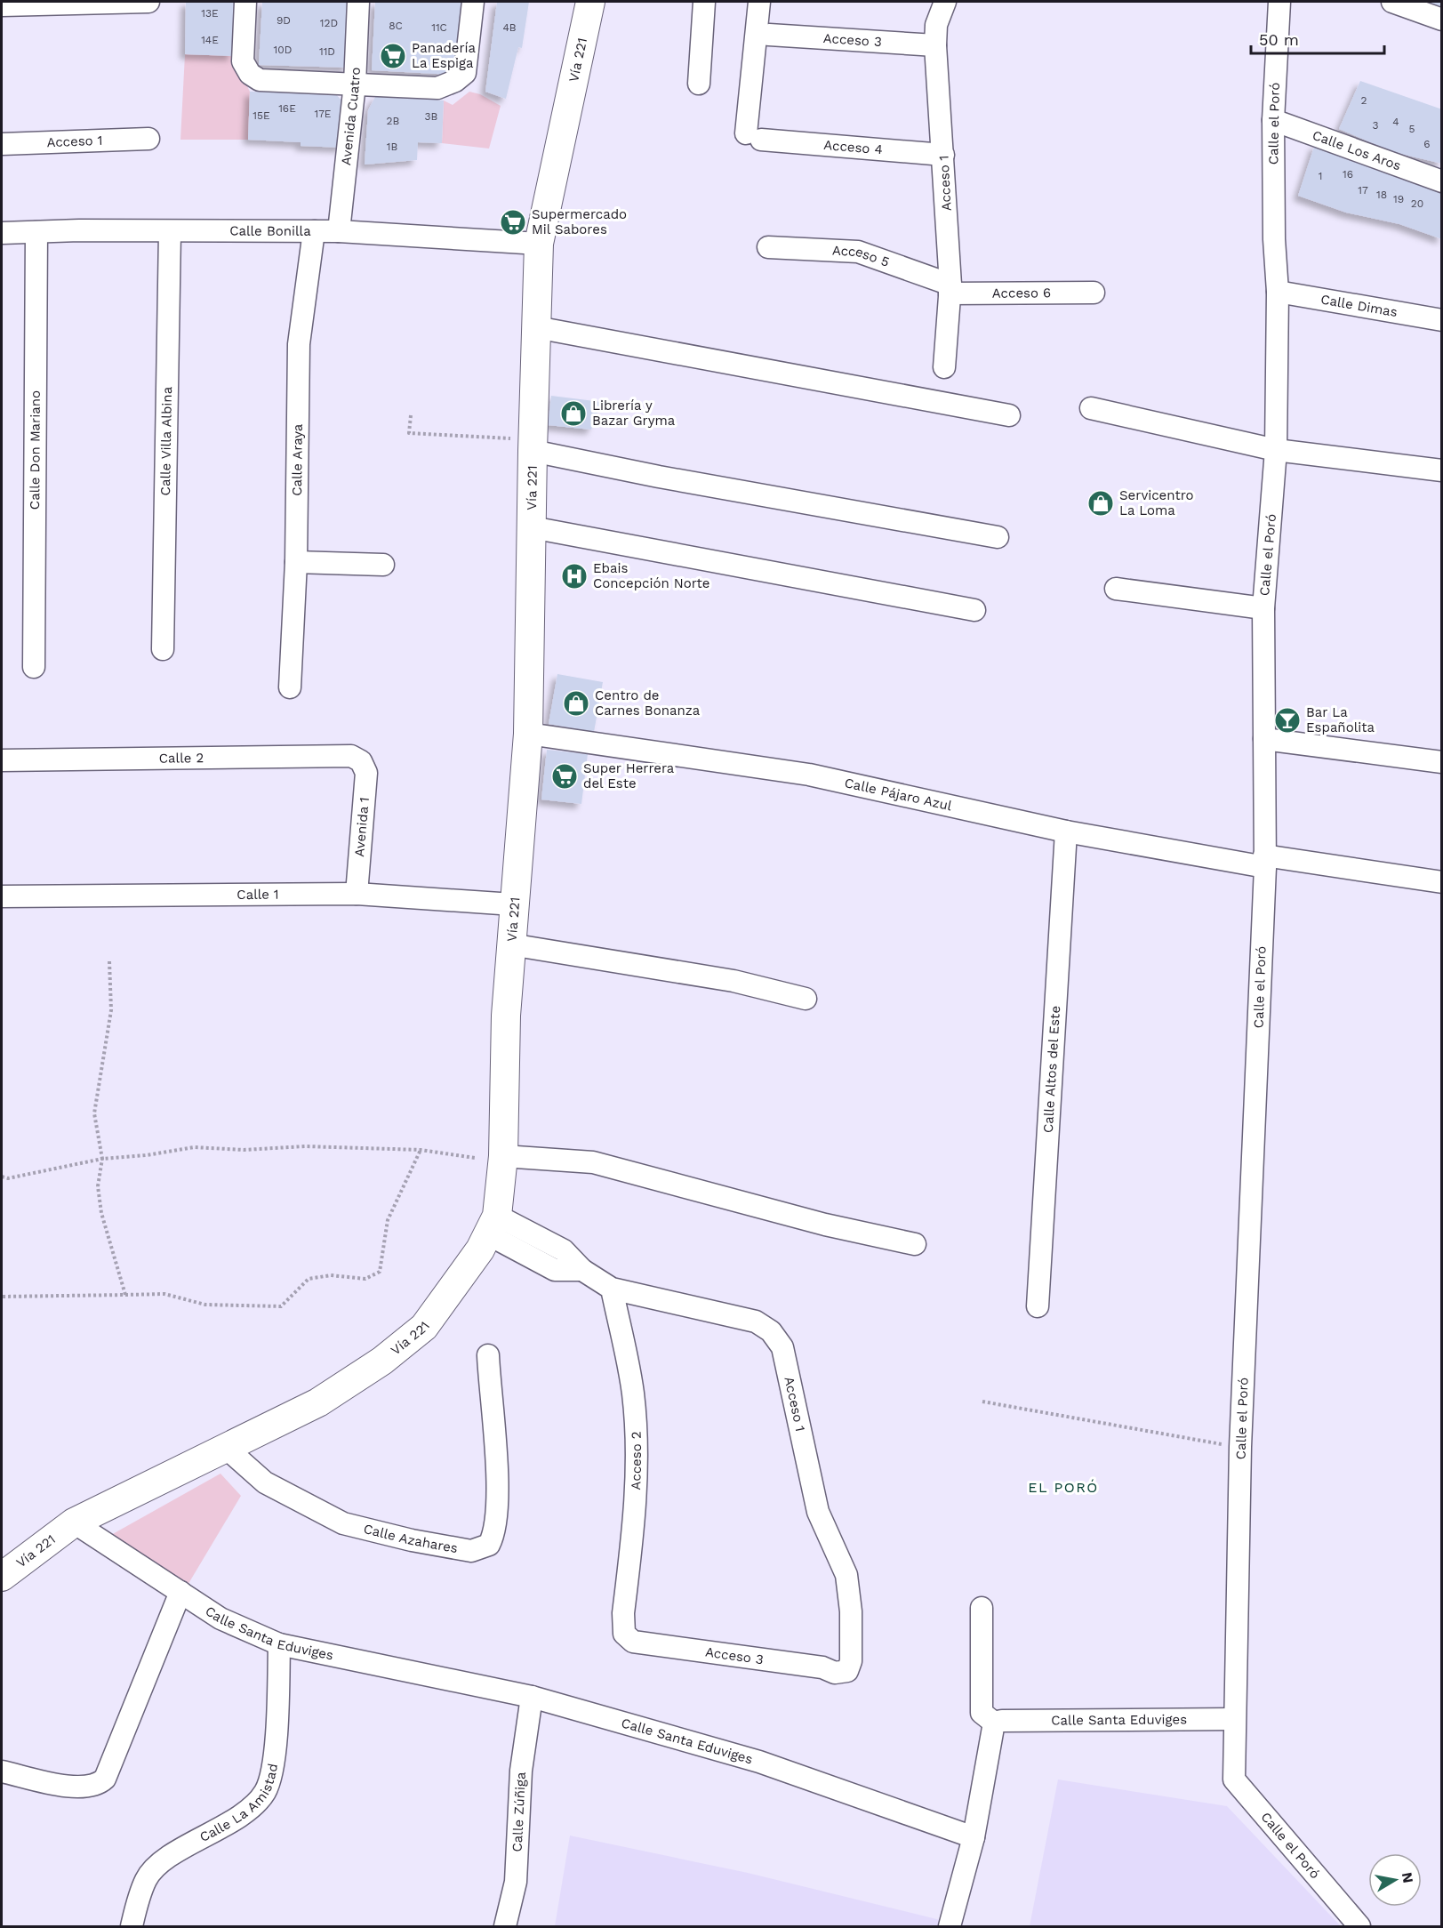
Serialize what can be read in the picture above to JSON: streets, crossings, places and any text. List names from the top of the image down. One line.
{"streets":{"main road":["Vía 221"],"street":["Acceso 3","Avenida Cuatro","Calle el Poró","Acceso 1","Acceso 4","Calle Los Aros","Calle Bonilla","Acceso 5","Acceso 6","Calle Dimas","Calle Villa Albina","Calle Don Mariano","Calle Araya","Calle 2","Calle Pájaro Azul","Avenida 1","Calle 1","Calle Altos del Este","Acceso 2","Calle Azahares","Calle Santa Eduviges","Calle La Amistad","Calle Zúñiga"]},"crossings":[["Acceso 3","Acceso 1"],["Acceso 3","Acceso 2"],["Vía 221","Acceso 1"],["Vía 221","Calle Bonilla"],["Vía 221","Calle Pájaro Azul"],["Vía 221","Calle 1"],["Vía 221","Calle Azahares"],["Vía 221","Calle Santa Eduviges"],["Avenida Cuatro","Calle Bonilla"],["Calle el Poró","Calle Los Aros"],["Calle el Poró","Calle Dimas"],["Calle el Poró","Calle Pájaro Azul"],["Calle el Poró","Calle Santa Eduviges"],["Acceso 1","Acceso 4"],["Acceso 1","Acceso 5"],["Acceso 1","Acceso 6"],["Acceso 1","Acceso 2"],["Calle Bonilla","Calle Villa Albina"],["Calle Bonilla","Calle Don Mariano"],["Calle Bonilla","Calle Araya"],["Acceso 5","Acceso 6"],["Calle 2","Avenida 1"],["Calle Pájaro Azul","Calle Altos del Este"],["Avenida 1","Calle 1"],["Calle Santa Eduviges","Calle La Amistad"],["Calle Santa Eduviges","Calle Zúñiga"]],"districts":["EL PORÓ"],"places":{"supermarket":["Panadería La Espiga","Supermercado Mil Sabores","Super Herrera del Este"],"shop":["Librería y Bazar Gryma","Servicentro La Loma","Centro de Carnes Bonanza"],"hospital":["Ebais Concepción Norte"],"bar":["Bar La Españolita"]},"house_numbers":["13E","9D","12D","8C","11C","4B","14E","10D","11D","2","16E","17E","15E","3B","2B","4","3","5","6","1B","16","1","17","18","19","20"],"scale_bar":"50 m","north":"right"}
